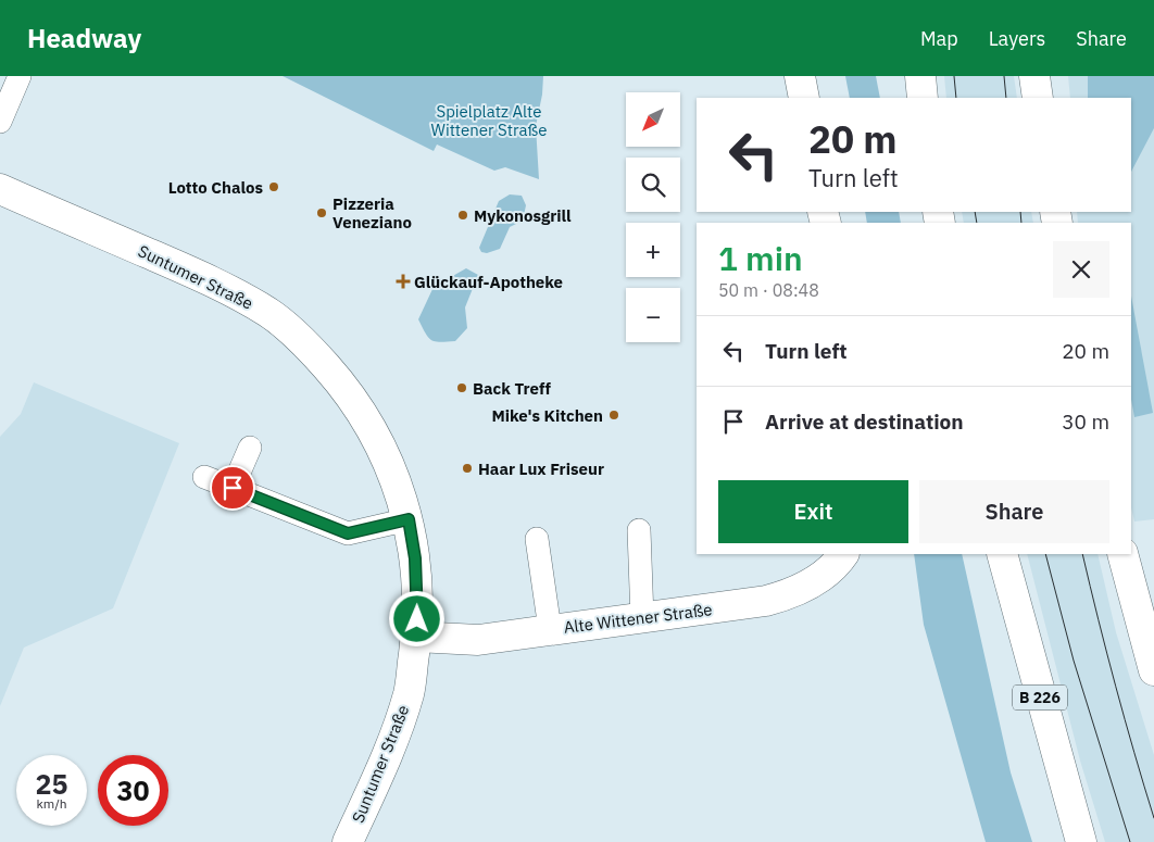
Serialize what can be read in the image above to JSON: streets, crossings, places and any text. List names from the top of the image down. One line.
{"streets":{"street":["Suntumer Straße","Alte Wittener Straße","B 226"]},"crossings":[["Suntumer Straße","Alte Wittener Straße"]],"parks":["Spielplatz Alte Wittener Straße"],"places":{"other":["Lotto Chalos","Pizzeria Veneziano","Mykonosgrill","Back Treff","Mike's Kitchen","Haar Lux Friseur"],"health":["Glückauf-Apotheke"]},"north":"bottom left","page":{"header":"Headway","nav":["Map","Layers","Share"],"map_buttons":["+","−"],"turn":["20 m","Turn left"],"heading":["1 min","50 m · 08:48"],"list":[{"name":"Turn left","value":"20 m"},{"name":"Arrive at destination","value":"30 m"}],"buttons":["Exit","Share"],"speed":"25 km/h","limit":"30"}}
